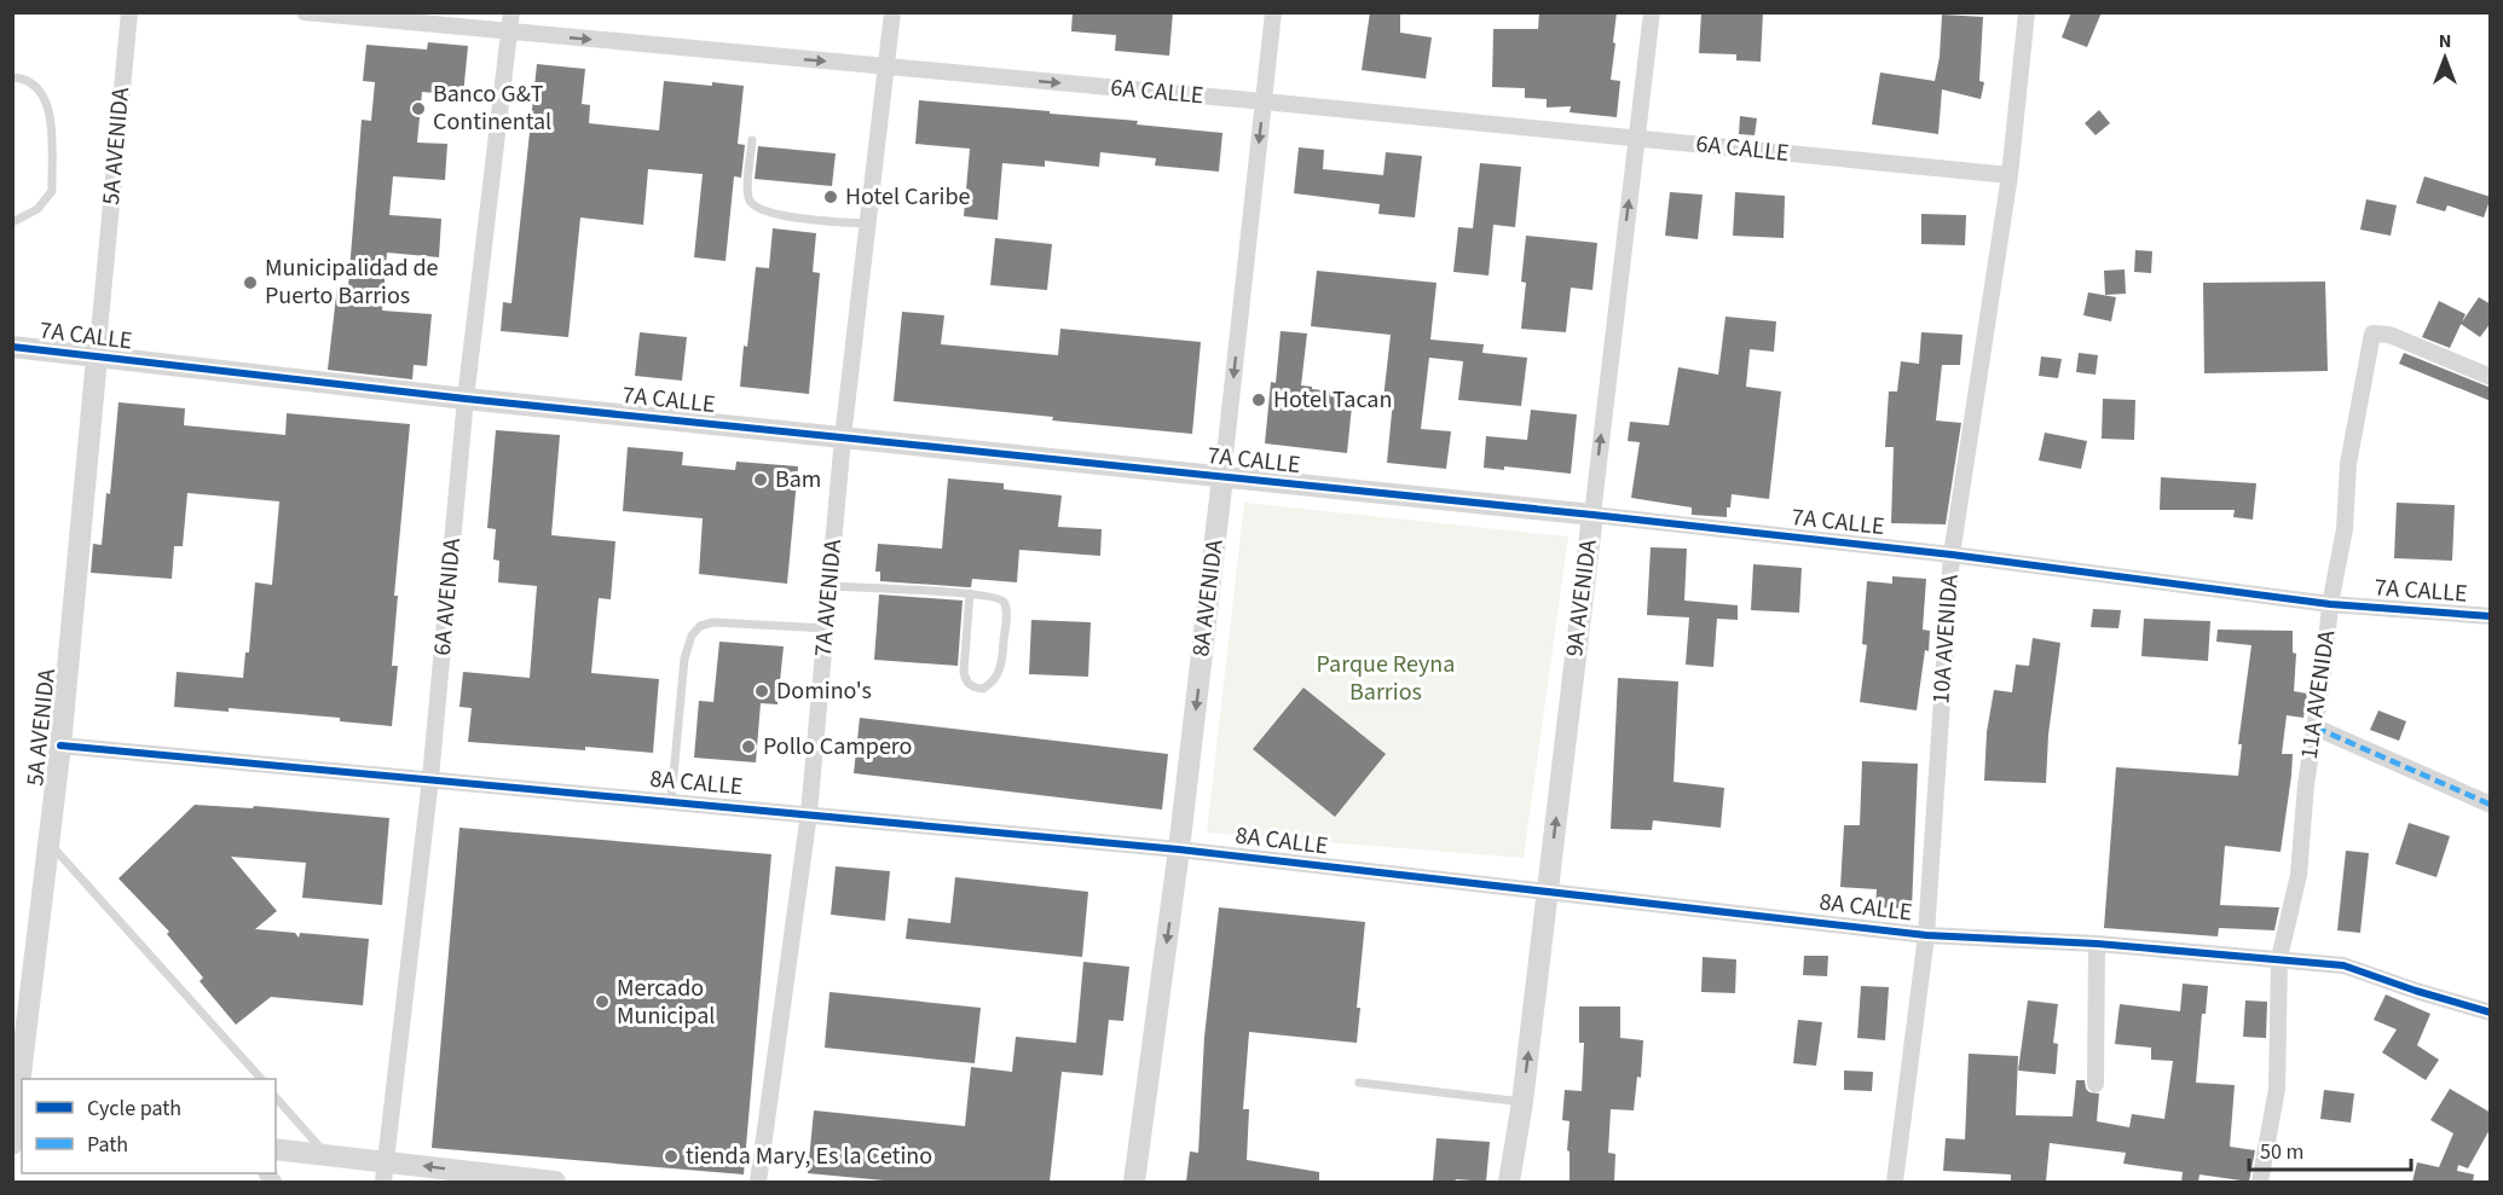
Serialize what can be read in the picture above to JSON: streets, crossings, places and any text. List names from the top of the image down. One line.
{"streets":{"street":["6A CALLE","5A AVENIDA","7A CALLE","6A AVENIDA","7A AVENIDA","8A AVENIDA","9A AVENIDA","10A AVENIDA","11A AVENIDA","8A CALLE"]},"crossings":[["6A CALLE","6A AVENIDA"],["6A CALLE","7A AVENIDA"],["6A CALLE","8A AVENIDA"],["6A CALLE","9A AVENIDA"],["6A CALLE","10A AVENIDA"],["5A AVENIDA","7A CALLE"],["5A AVENIDA","8A CALLE"],["7A CALLE","6A AVENIDA"],["7A CALLE","7A AVENIDA"],["7A CALLE","8A AVENIDA"],["7A CALLE","9A AVENIDA"],["7A CALLE","10A AVENIDA"],["7A CALLE","11A AVENIDA"],["6A AVENIDA","8A CALLE"],["7A AVENIDA","8A CALLE"],["8A AVENIDA","8A CALLE"],["9A AVENIDA","8A CALLE"],["10A AVENIDA","8A CALLE"],["11A AVENIDA","8A CALLE"]],"one_way":["6A CALLE","8A AVENIDA","9A AVENIDA"],"parks":["Parque Reyna Barrios"],"places":["Banco G&T Continental","Hotel Caribe","Municipalidad de Puerto Barrios","Hotel Tacan","Bam","Domino's","Pollo Campero","Mercado Municipal","tienda Mary, Es la Cetino"],"legend":["Cycle path","Path"],"scale_bar":"50 m","north":"top"}
